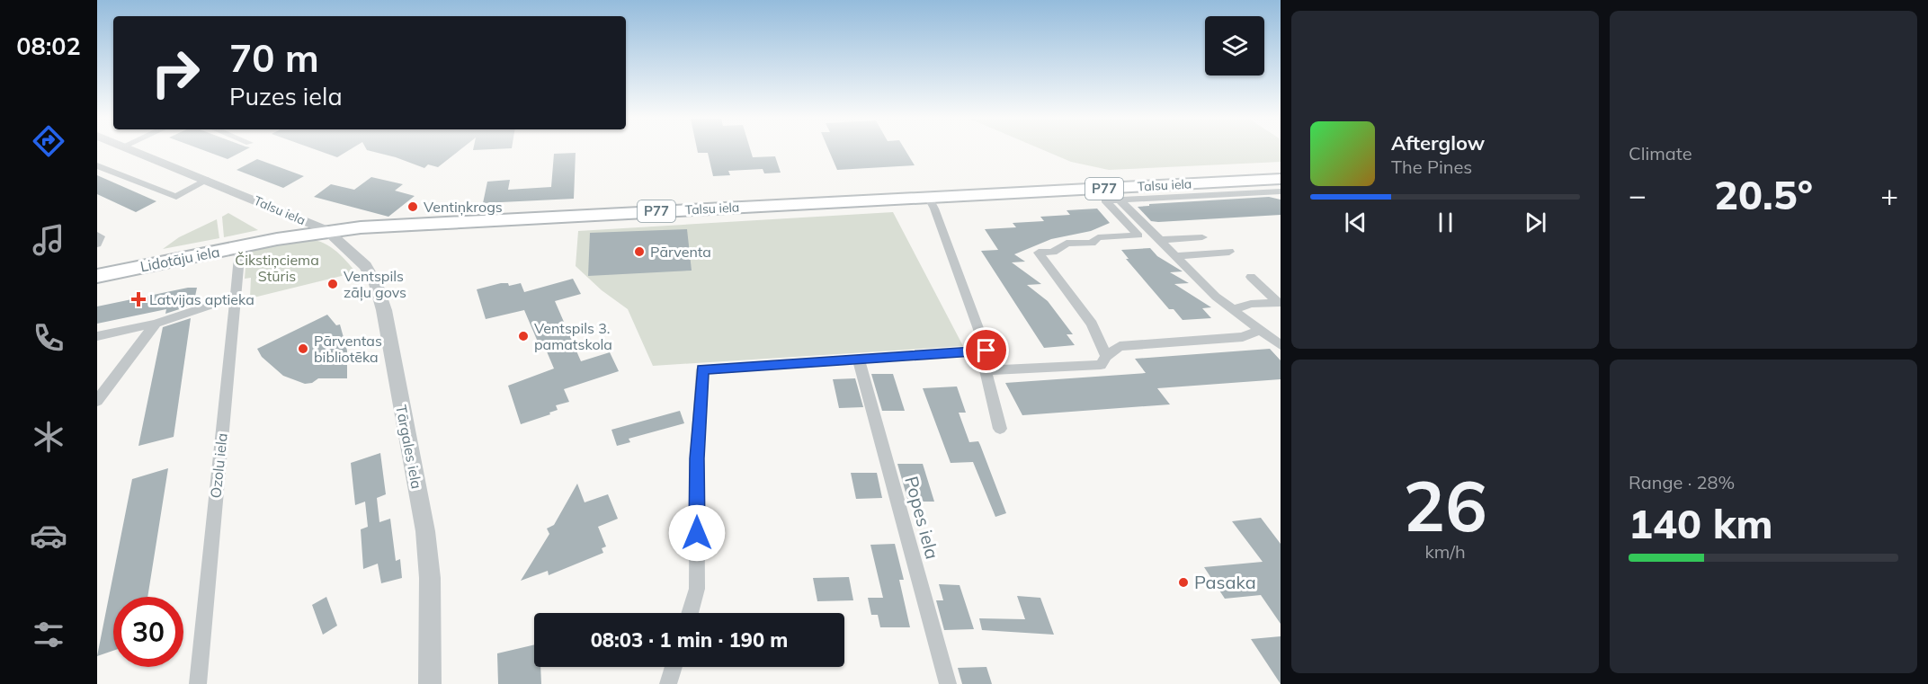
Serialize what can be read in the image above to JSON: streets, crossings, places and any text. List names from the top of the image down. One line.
{"streets":{"main road":["Talsu iela","P77","Lidotāju iela"],"street":["Tārgales iela","Ozolu iela","Popes iela"]},"crossings":[["Talsu iela","Lidotāju iela"],["Talsu iela","Tārgales iela"],["Lidotāju iela","Tārgales iela"],["Lidotāju iela","Ozolu iela"]],"parks":["Čikstiņciema Stūris"],"places":{"other":["Ventiņkrogs","Pārventa","Ventspils zāļu govs","Ventspils 3. pamatskola","Pārventas bibliotēka","Pasaka"],"health":["Latvijas aptieka"]},"page":{"tabs":"08:02","tile":["Climate",["26","km/h"],["Range · 28%","140 km"]],"turn":["70 m","Puzes iela"],"song":["Afterglow","The Pines"],"heat":["−","20.5°","+"],"limit":"30","trip":"08:03 · 1 min · 190 m"}}
